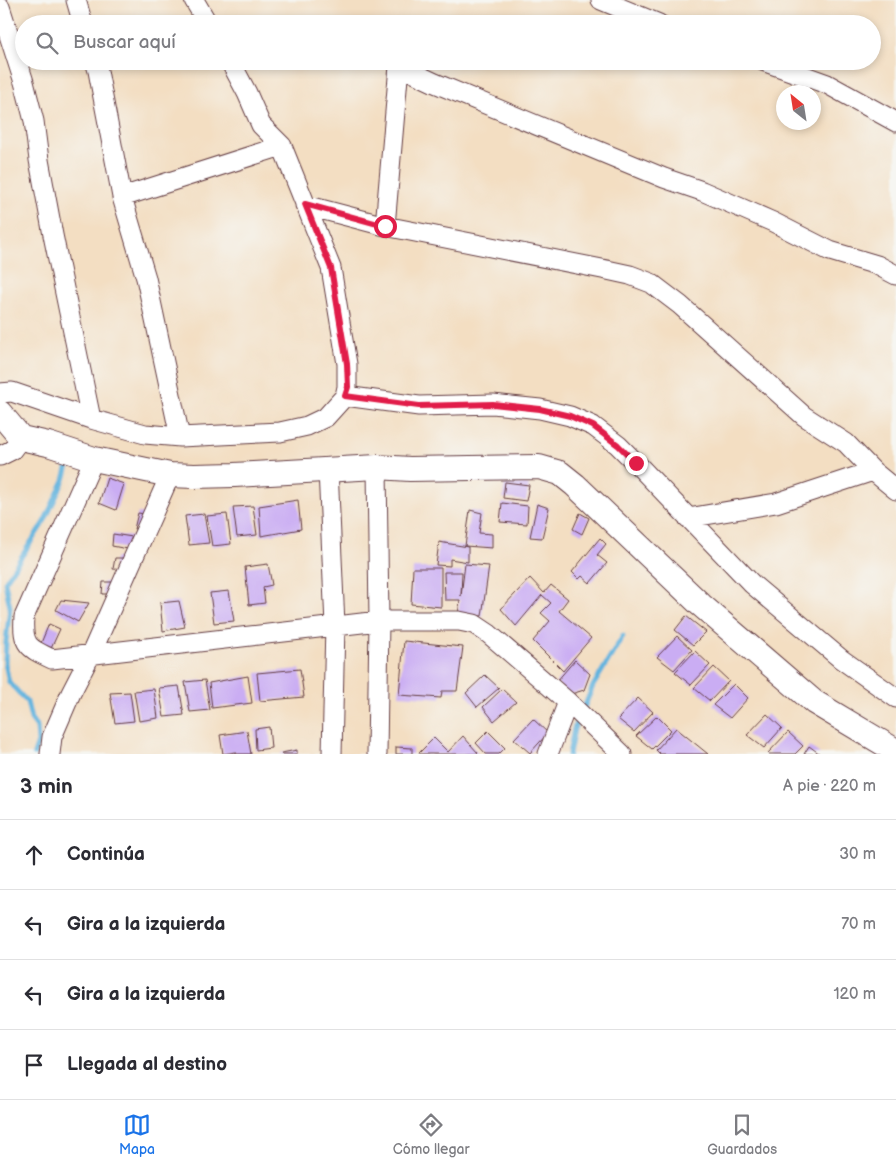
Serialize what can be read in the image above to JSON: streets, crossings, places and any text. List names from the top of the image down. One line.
{"north":"top left","page":{"search":"Buscar aquí","heading":["3 min","A pie · 220 m"],"list":[["Continúa","30 m"],["Gira a la izquierda","70 m"],["Gira a la izquierda","120 m"],"Llegada al destino"],"nav":["Mapa","Cómo llegar","Guardados"]}}
